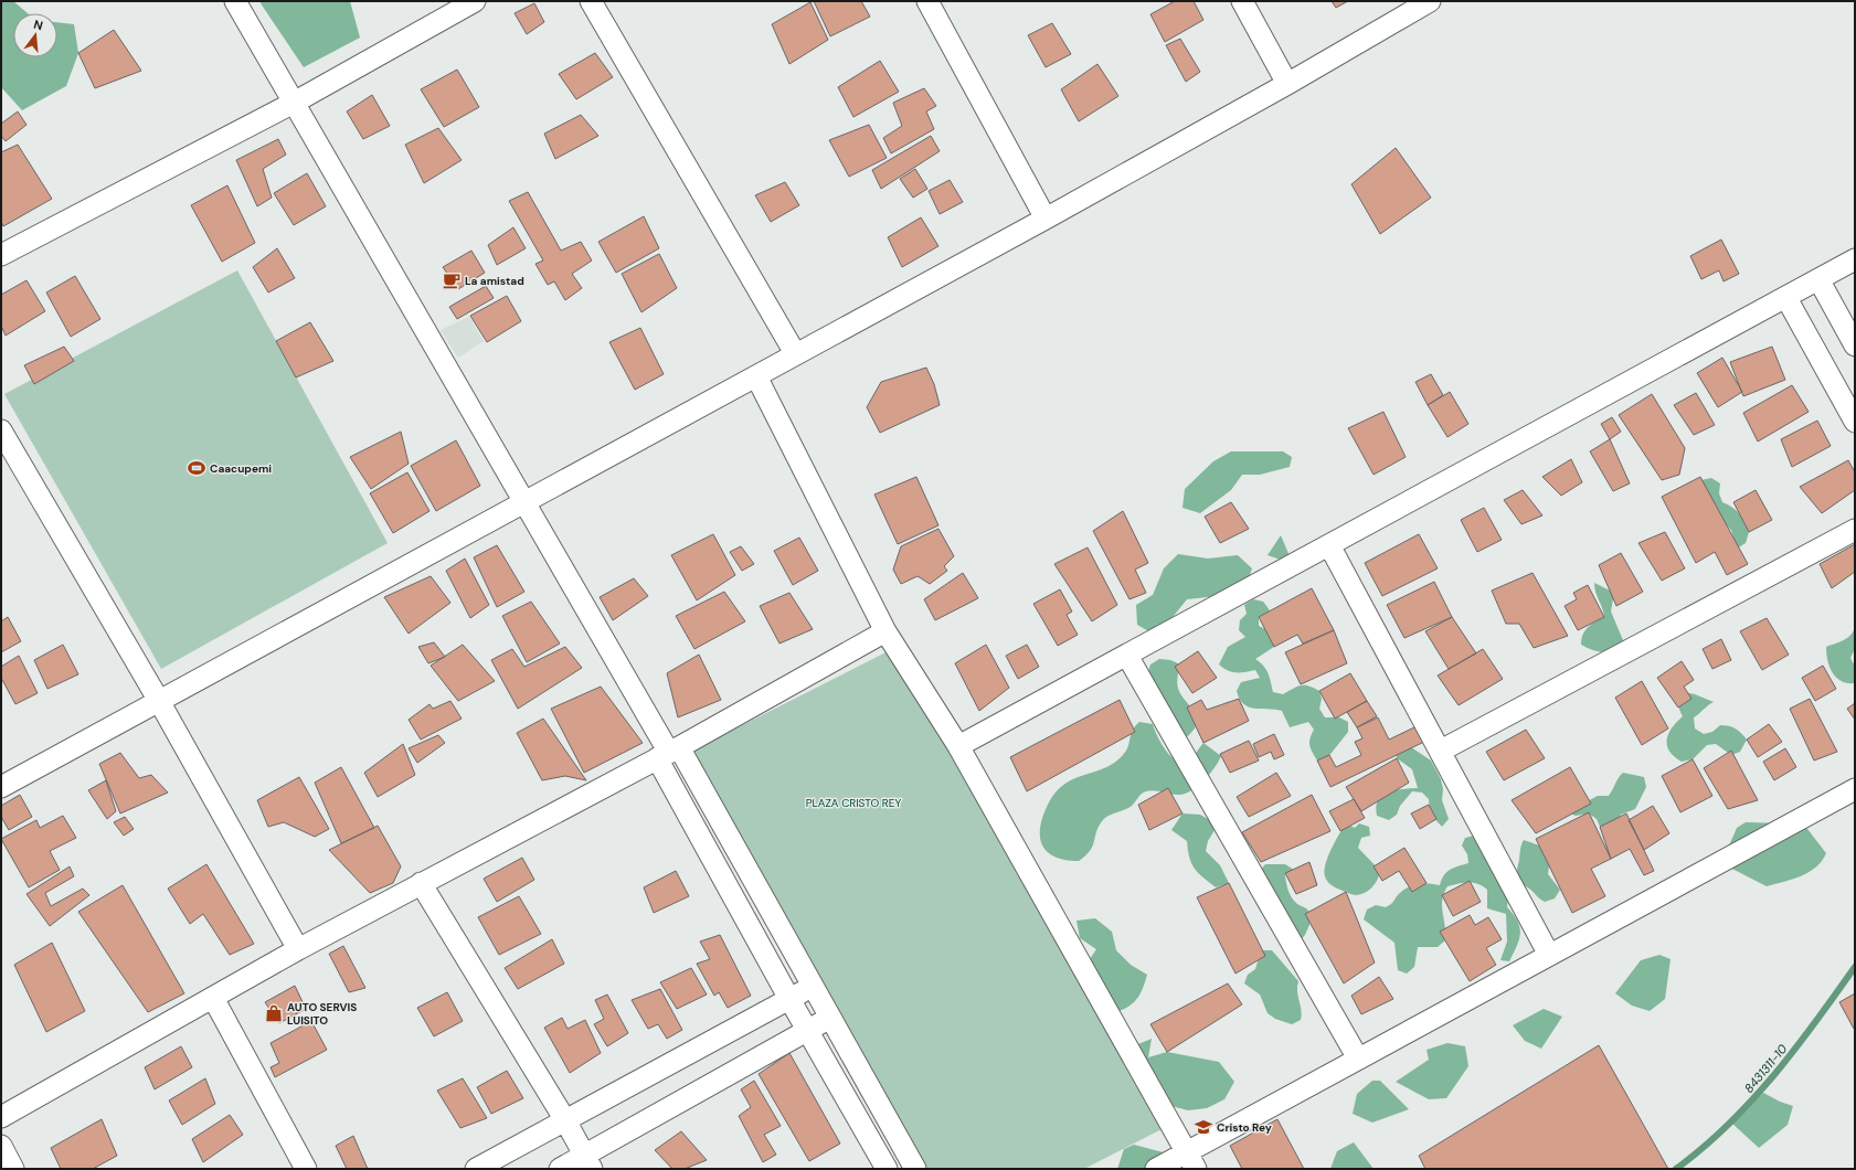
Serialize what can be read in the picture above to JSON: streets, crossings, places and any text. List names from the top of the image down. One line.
{"water":["8431311-10"],"parks":["PLAZA CRISTO REY"],"places":{"cafe":["La amistad"],"sports":["Caacupemi"],"shop":["AUTO SERVIS LUISITO"],"school or university":["Cristo Rey"]},"north":"top"}
